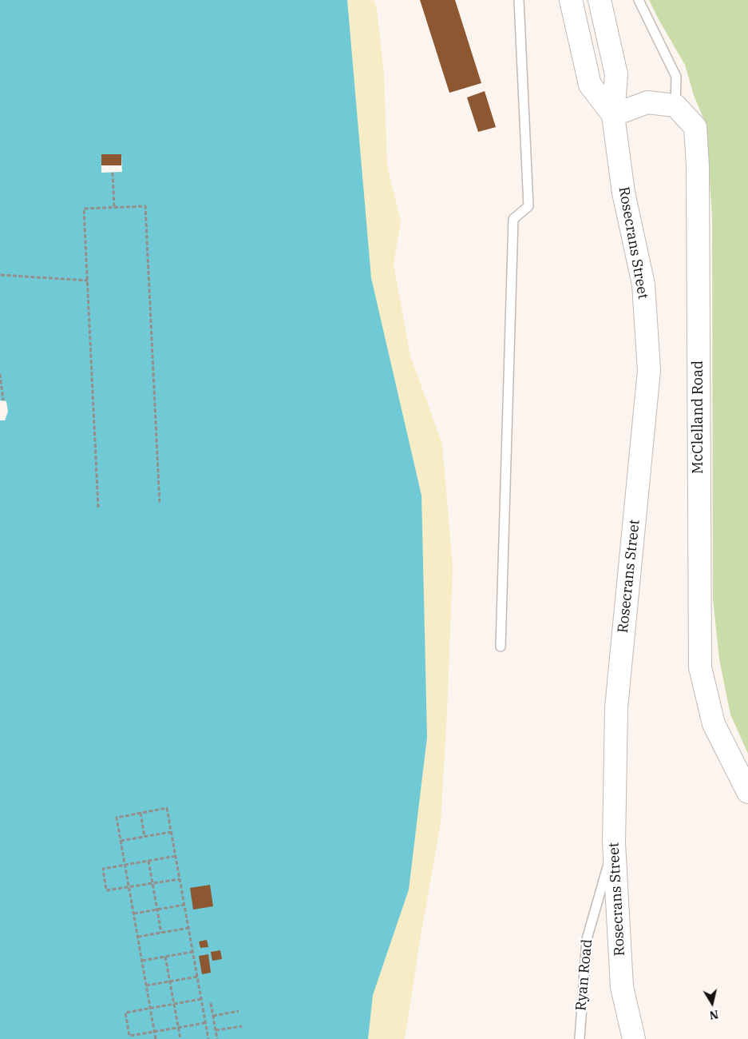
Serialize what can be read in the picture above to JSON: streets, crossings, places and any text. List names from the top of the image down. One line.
{"streets":{"street":["Rosecrans Street","McClelland Road"],"lane":["Ryan Road"]},"crossings":[["Rosecrans Street","Ryan Road"]],"north":"bottom"}
